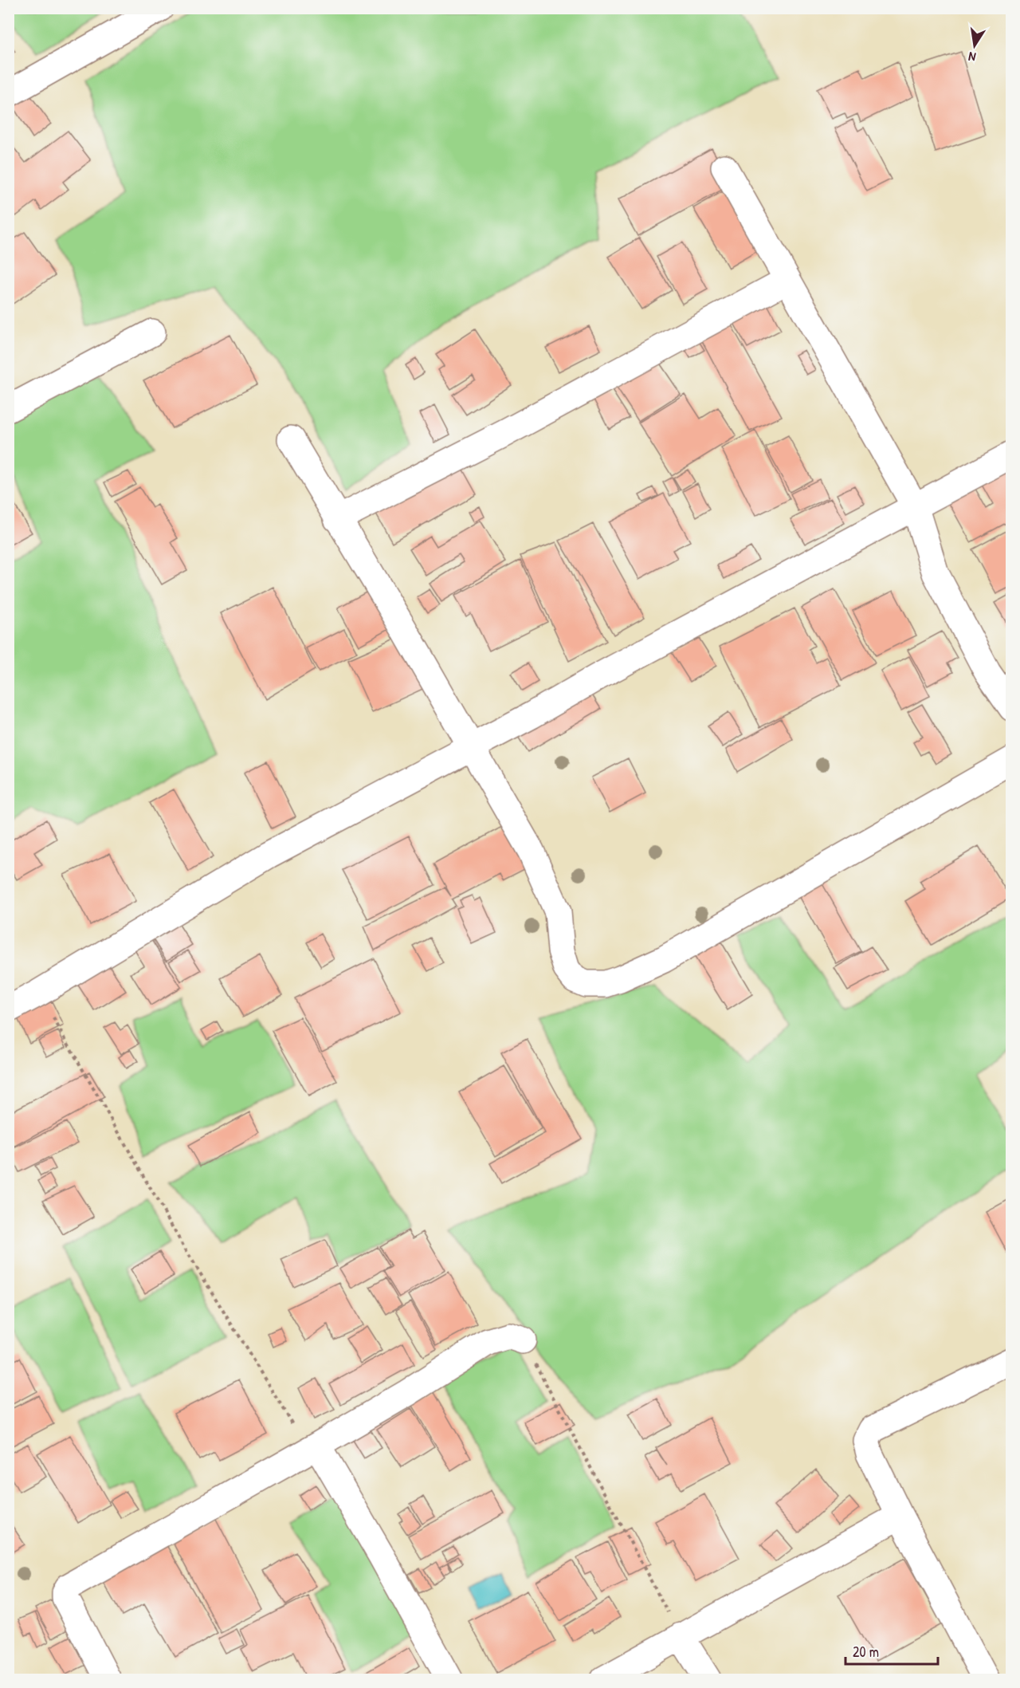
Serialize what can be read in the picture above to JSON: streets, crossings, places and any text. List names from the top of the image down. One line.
{"scale_bar":"20 m","north":"bottom"}
